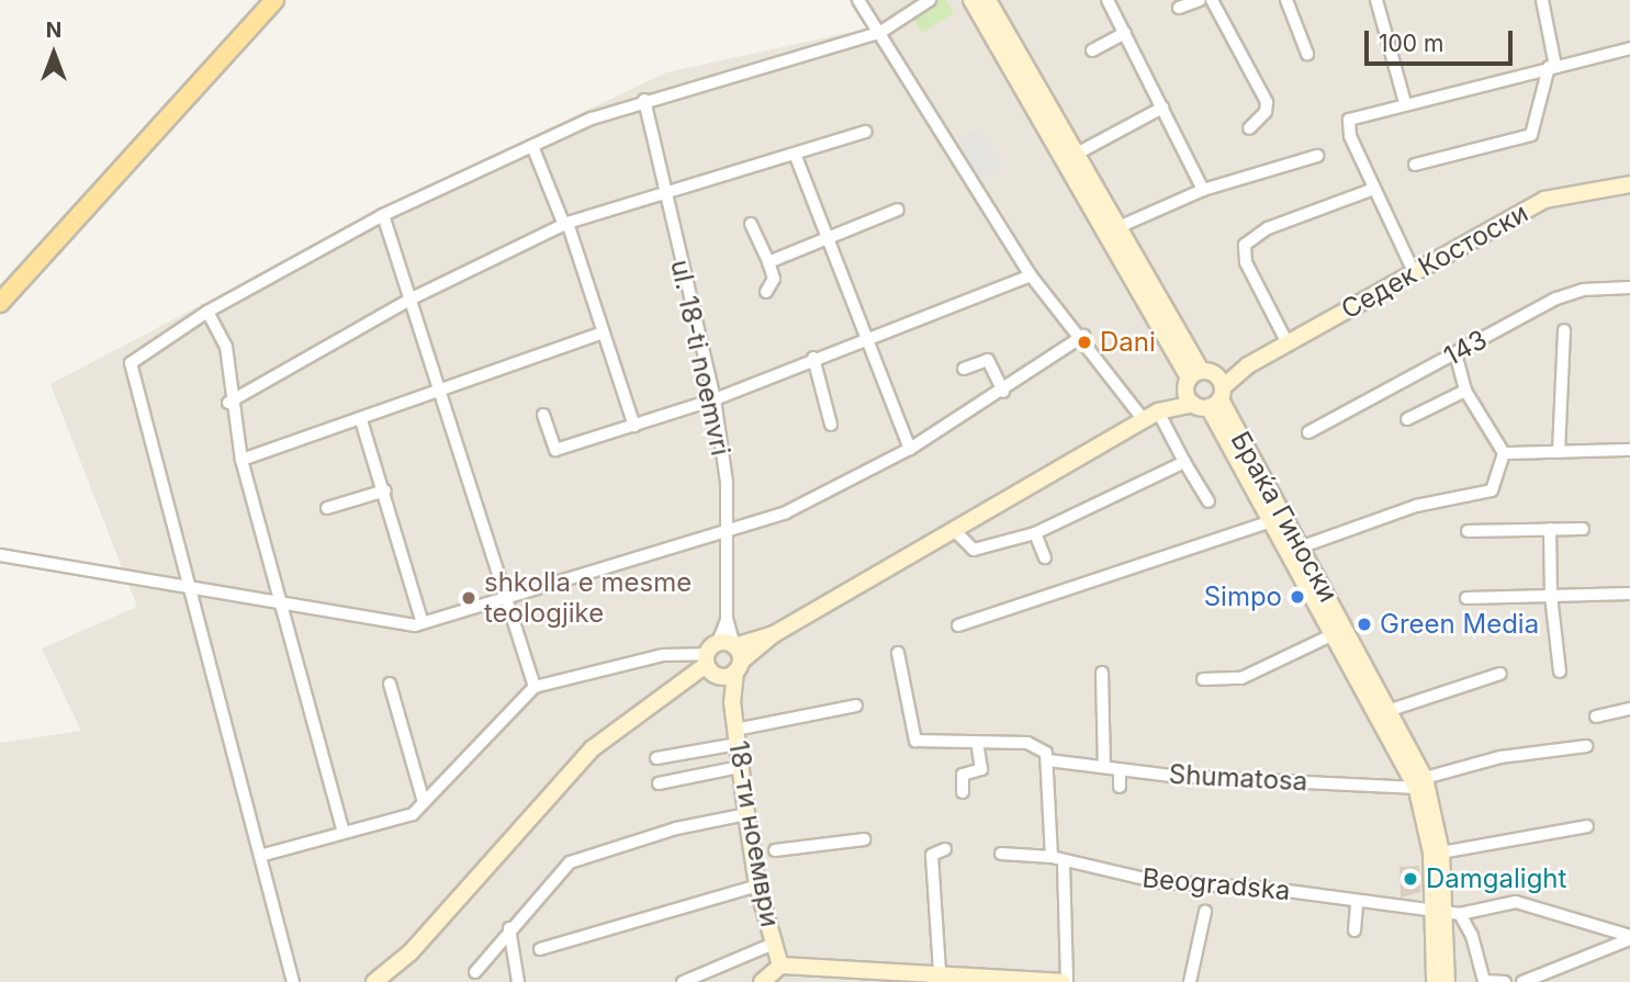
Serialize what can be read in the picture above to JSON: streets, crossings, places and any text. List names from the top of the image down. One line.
{"streets":{"street":["Седек Костоски","143","ul. 18-ti noemvri","Браќа Гиноски","Shumatosa","18-ти ноември","Beogradska"]},"crossings":[["ul. 18-ti noemvri","18-ти ноември"],["Браќа Гиноски","Shumatosa"],["Браќа Гиноски","Beogradska"]],"places":["Dani","Simpo","shkolla e mesme teologjike","Green Media","Damgalight"],"scale_bar":"100 m","north":"top"}
